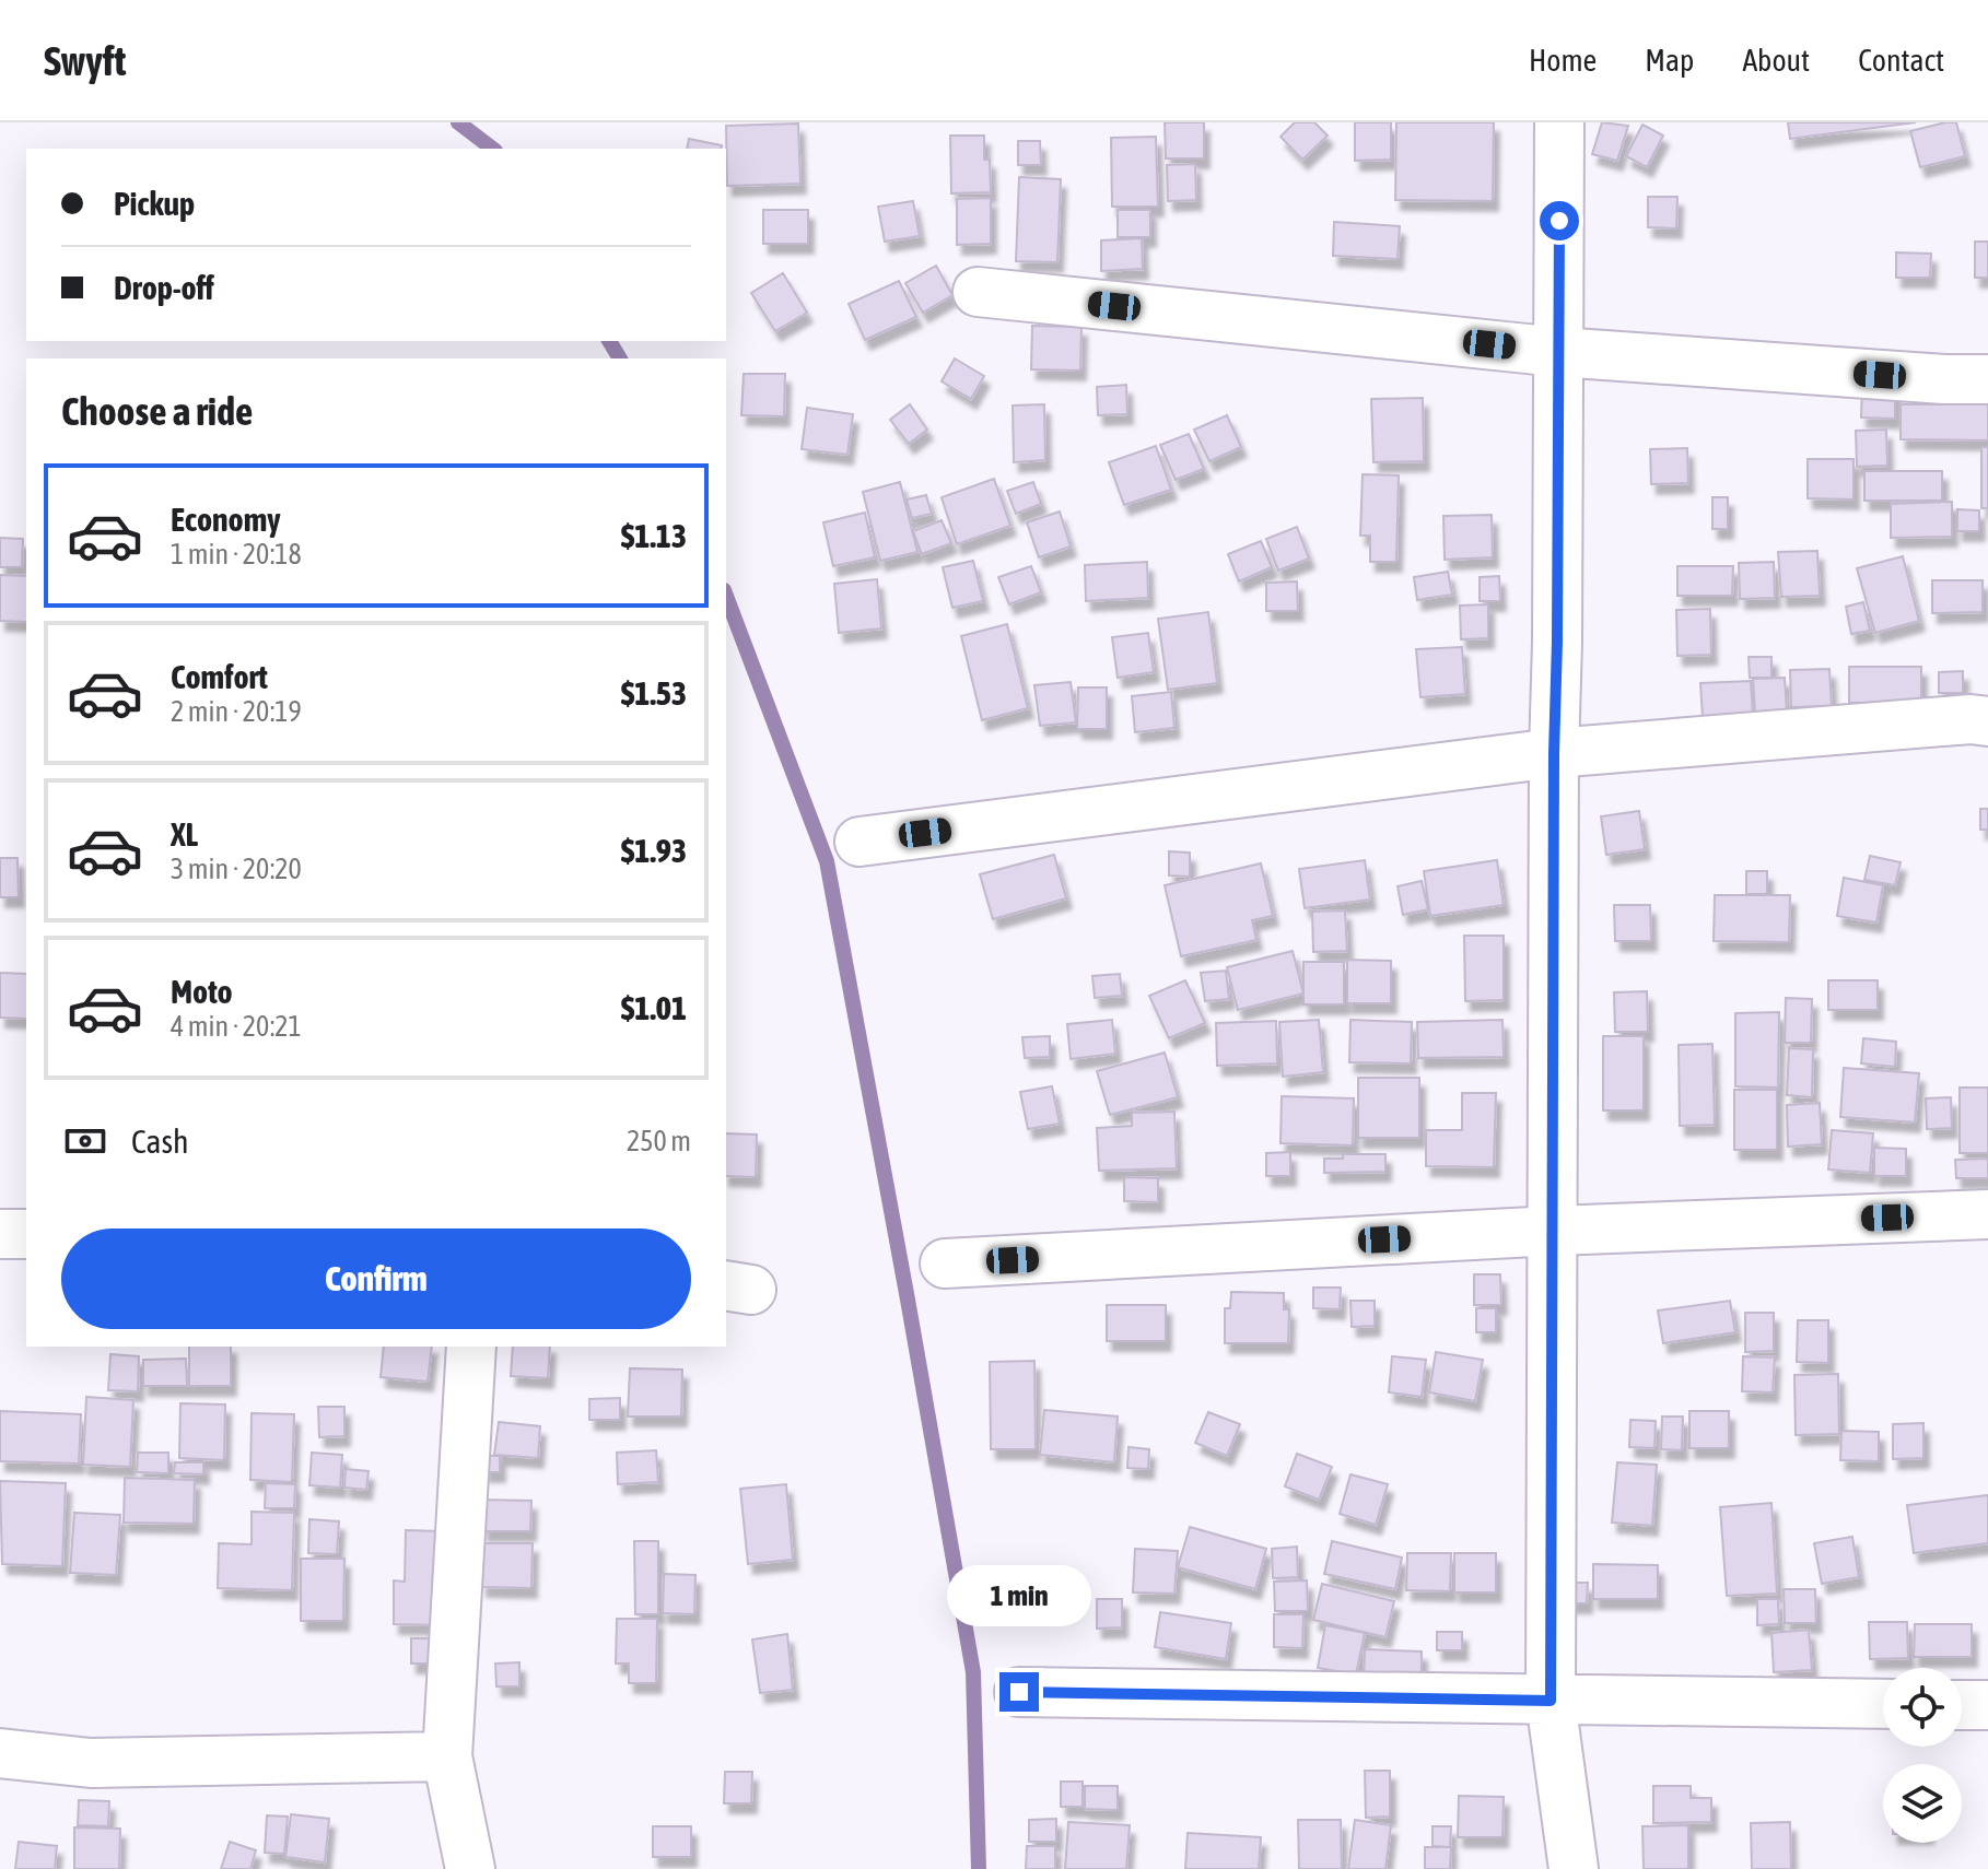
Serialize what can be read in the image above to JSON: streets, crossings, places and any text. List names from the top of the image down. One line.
{"page":{"header":"Swyft","nav":["Home","Map","About","Contact"],"banner":["Pickup","Drop-off"],"heading":"Choose a ride","list":[{"name":"Economy","note":"1 min · 20:18","value":"$1.13"},{"name":"Comfort","note":"2 min · 20:19","value":"$1.53"},{"name":"XL","note":"3 min · 20:20","value":"$1.93"},{"name":"Moto","note":"4 min · 20:21","value":"$1.01"}],"pay":["Cash","250 m"],"buttons":"Confirm","bubble":"1 min"}}
